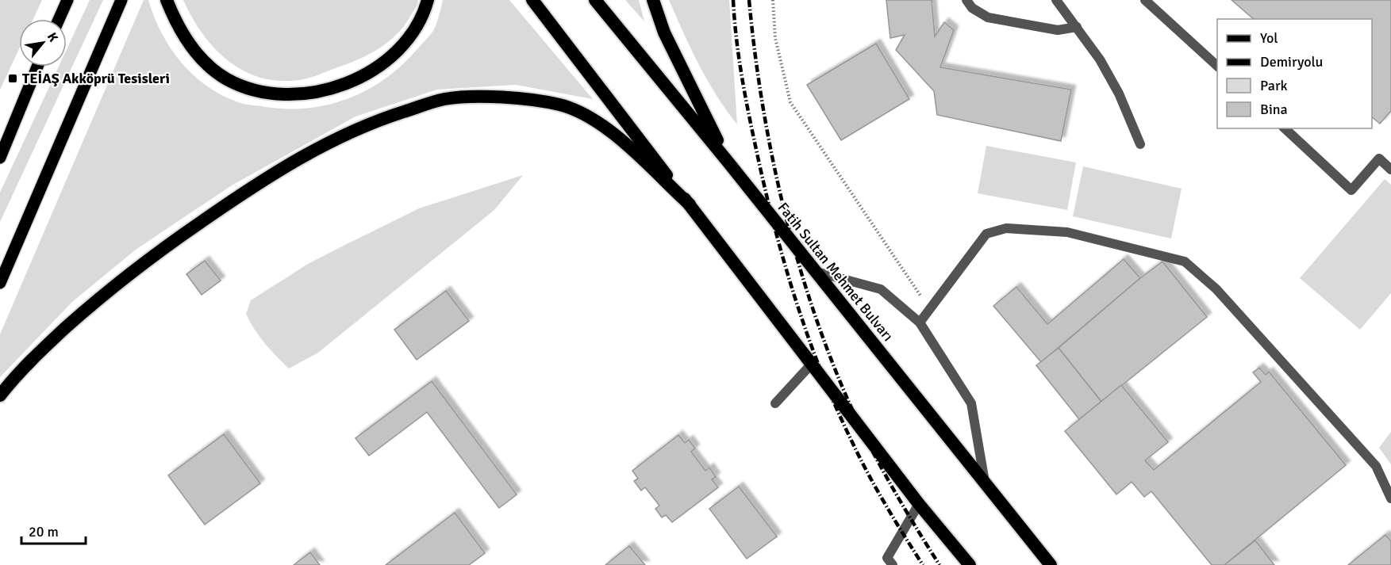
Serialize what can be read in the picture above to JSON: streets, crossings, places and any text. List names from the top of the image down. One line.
{"streets":{"highway":["Fatih Sultan Mehmet Bulvarı"]},"places":{"transit":["TEİAŞ Akköprü Tesisleri"]},"legend":["Yol","Demiryolu","Park","Bina"],"scale_bar":"20 m","north":"top right"}
